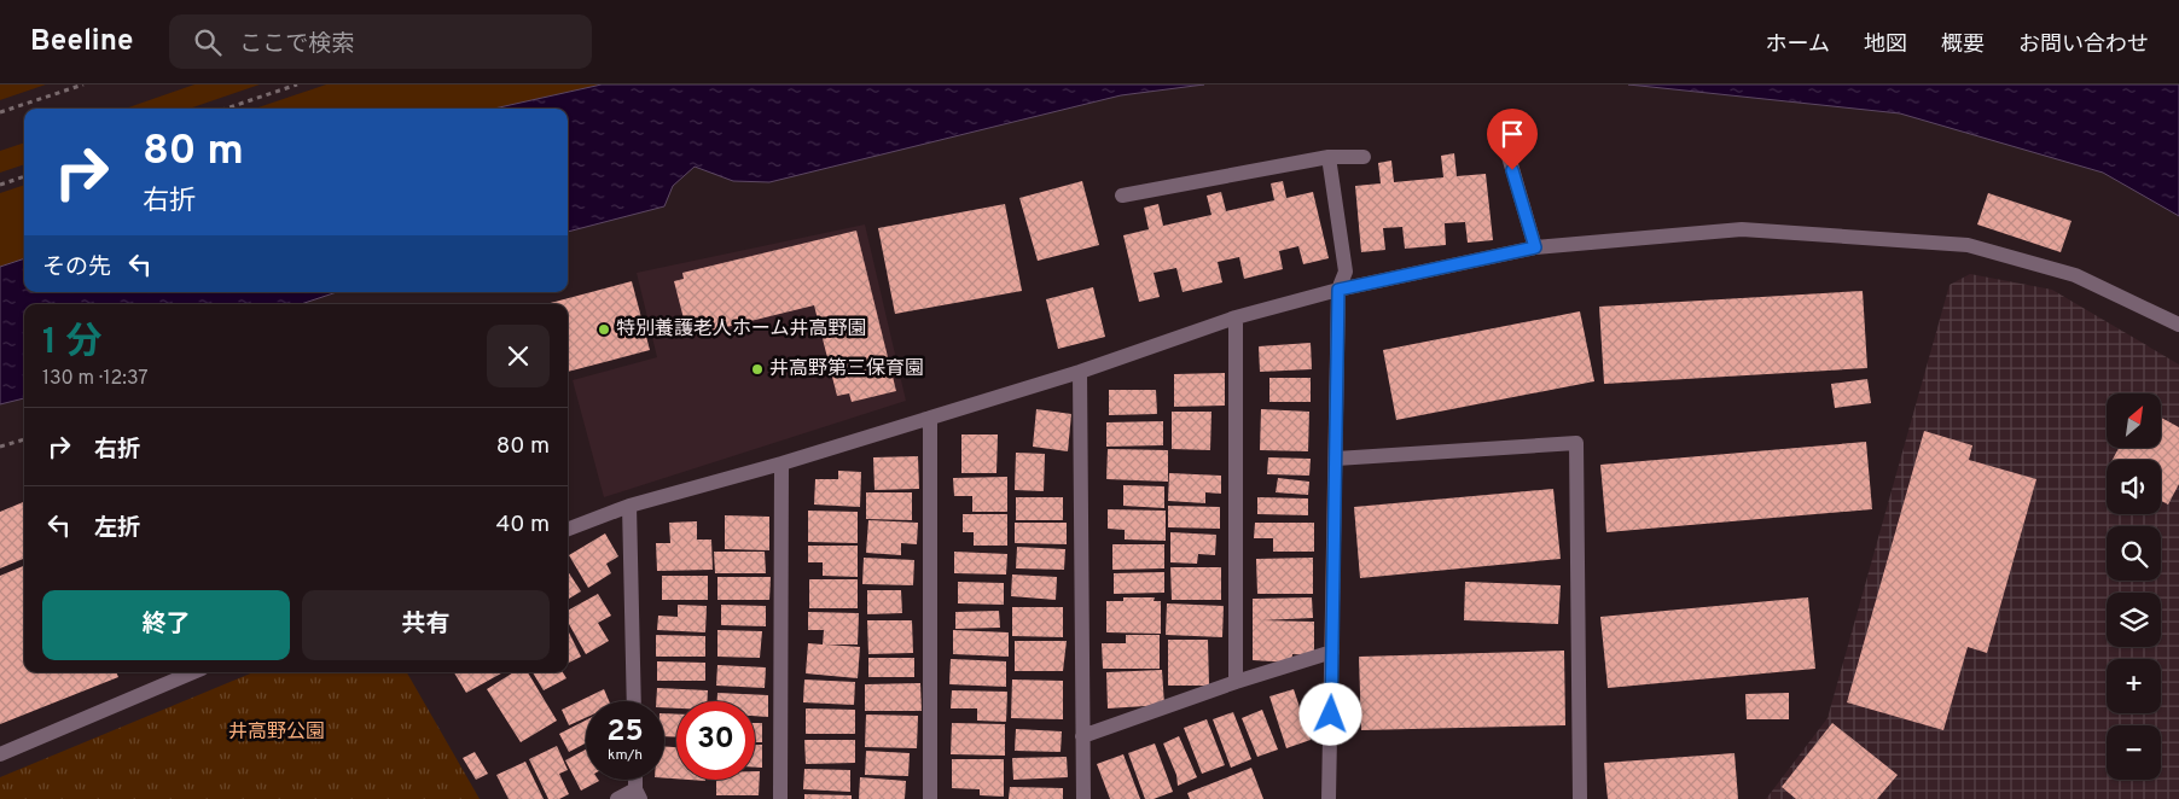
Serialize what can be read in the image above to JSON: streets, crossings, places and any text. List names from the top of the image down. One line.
{"parks":["井高野公園"],"places":["特別養護老人ホーム井高野園","井高野第三保育園"],"north":"top right","page":{"header":"Beeline","search":"ここで検索","nav":["ホーム","地図","概要","お問い合わせ"],"turn":["80 m","右折"],"then":"その先","heading":["1 分","130 m · 12:37"],"map_buttons":["+","−"],"list":[{"name":"右折","value":"80 m"},{"name":"左折","value":"40 m"}],"buttons":["終了","共有"],"speed":"25 km/h","limit":"30"}}
